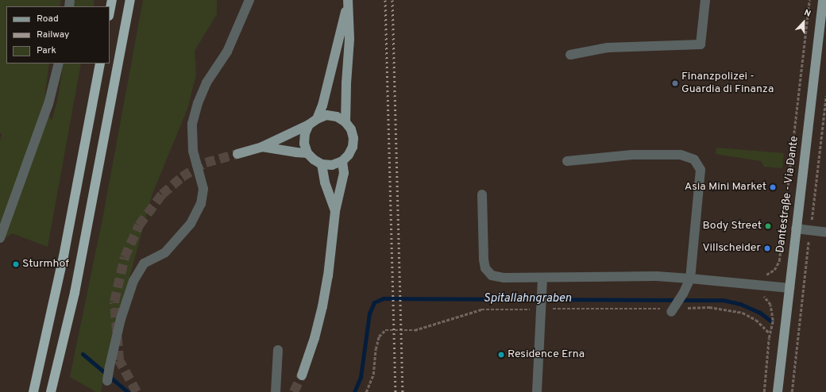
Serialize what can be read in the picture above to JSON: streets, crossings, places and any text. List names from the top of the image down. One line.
{"streets":{"main road":["Dantestraße - Via Dante"]},"water":["Spitallahngraben"],"places":["Finanzpolizei - Guardia di Finanza","Asia Mini Market","Body Street","Villscheider","Sturmhof","Residence Erna"],"legend":["Road","Railway","Park"],"north":"top"}
